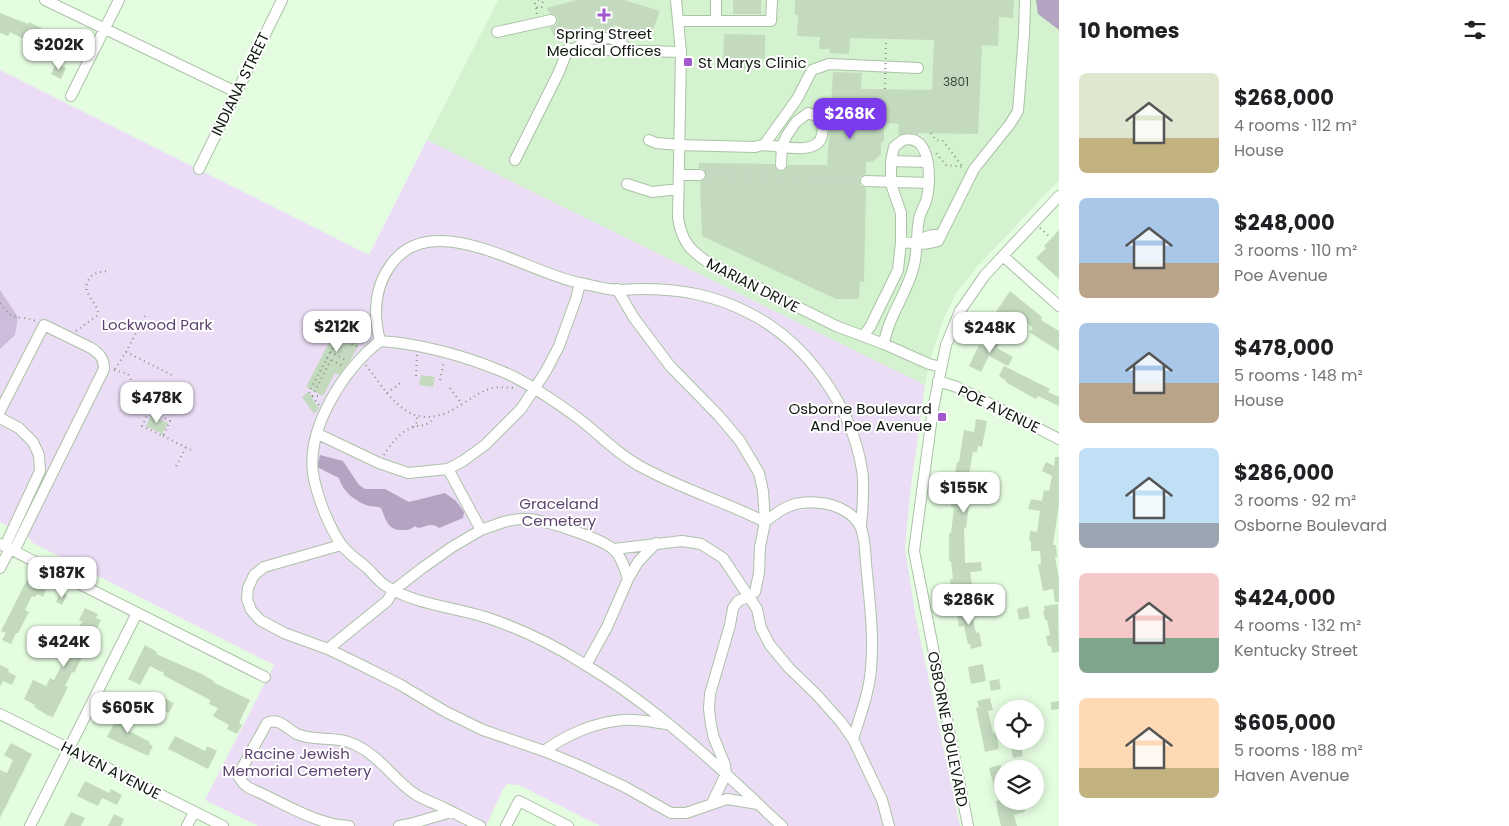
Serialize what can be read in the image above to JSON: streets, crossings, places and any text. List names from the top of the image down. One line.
{"streets":{"street":["INDIANA STREET","MARIAN DRIVE","POE AVENUE","OSBORNE BOULEVARD","HAVEN AVENUE"]},"crossings":[["MARIAN DRIVE","OSBORNE BOULEVARD"],["POE AVENUE","OSBORNE BOULEVARD"]],"parks":["Lockwood Park","Graceland Cemetery","Racine Jewish Memorial Cemetery"],"places":{"health":["Spring Street Medical Offices"],"transit":["St Marys Clinic","Osborne Boulevard And Poe Avenue"]},"house_numbers":["3801"],"page":{"heading":"10 homes","price":["$202K","$268K","$212K","$248K","$478K","$155K","$187K","$286K","$424K","$605K"],"list":[{"name":"$268,000","note":"4 rooms · 112 m² · House"},{"name":"$248,000","note":"3 rooms · 110 m² · Poe Avenue"},{"name":"$478,000","note":"5 rooms · 148 m² · House"},{"name":"$286,000","note":"3 rooms · 92 m² · Osborne Boulevard"},{"name":"$424,000","note":"4 rooms · 132 m² · Kentucky Street"},{"name":"$605,000","note":"5 rooms · 188 m² · Haven Avenue"}]}}
